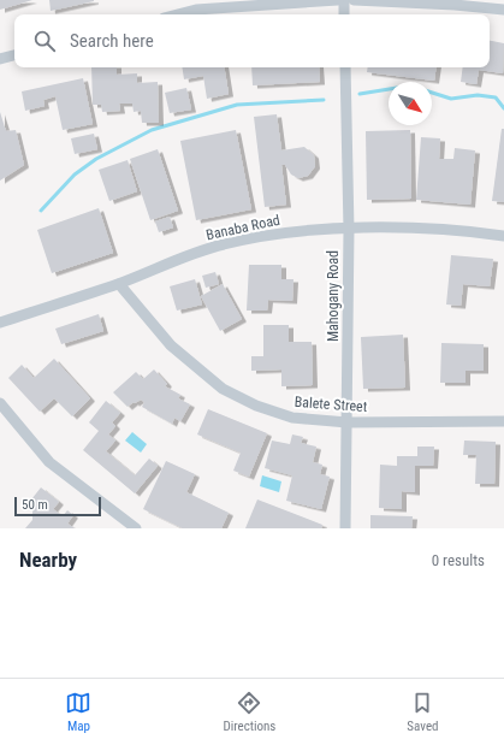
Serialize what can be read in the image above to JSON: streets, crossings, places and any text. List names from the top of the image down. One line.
{"streets":{"street":["Banaba Road","Mahogany Road","Balete Street"]},"crossings":[["Banaba Road","Mahogany Road"],["Banaba Road","Balete Street"],["Mahogany Road","Balete Street"]],"scale_bar":"50 m","north":"bottom right","page":{"search":"Search here","scale":"50 m","heading":["Nearby","0 results"],"nav":["Map","Directions","Saved"]}}
